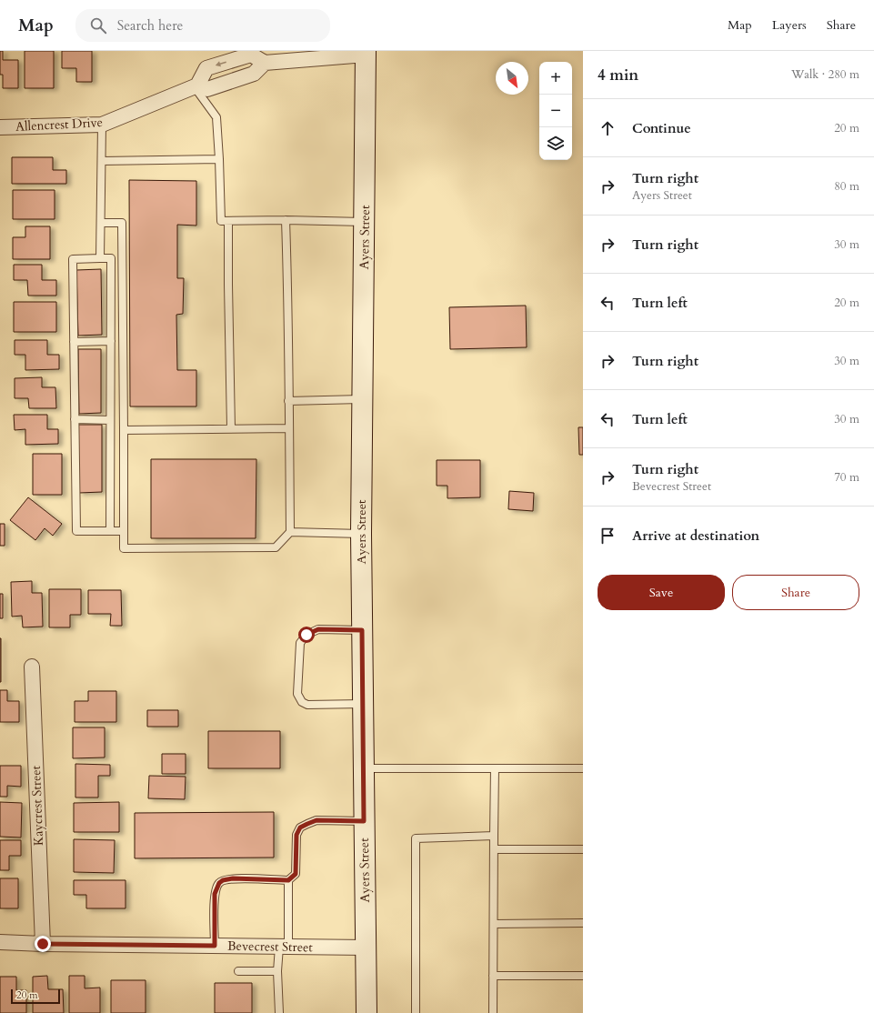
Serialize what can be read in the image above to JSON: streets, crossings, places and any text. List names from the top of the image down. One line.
{"streets":{"main road":["Ayers Street"],"street":["Allencrest Drive","Kaycrest Street","Bevecrest Street"]},"crossings":[["Ayers Street","Bevecrest Street"],["Kaycrest Street","Bevecrest Street"]],"scale_bar":"20 m","north":"bottom right","page":{"header":"Map","search":"Search here","nav":["Map","Layers","Share"],"heading":["4 min","Walk · 280 m"],"map_buttons":["+","−"],"list":[["Continue","20 m"],["Turn right","Ayers Street","80 m"],["Turn right","30 m"],["Turn left","20 m"],["Turn right","30 m"],["Turn left","30 m"],["Turn right","Bevecrest Street","70 m"],"Arrive at destination"],"buttons":["Save","Share"],"scale":"20 m"}}
